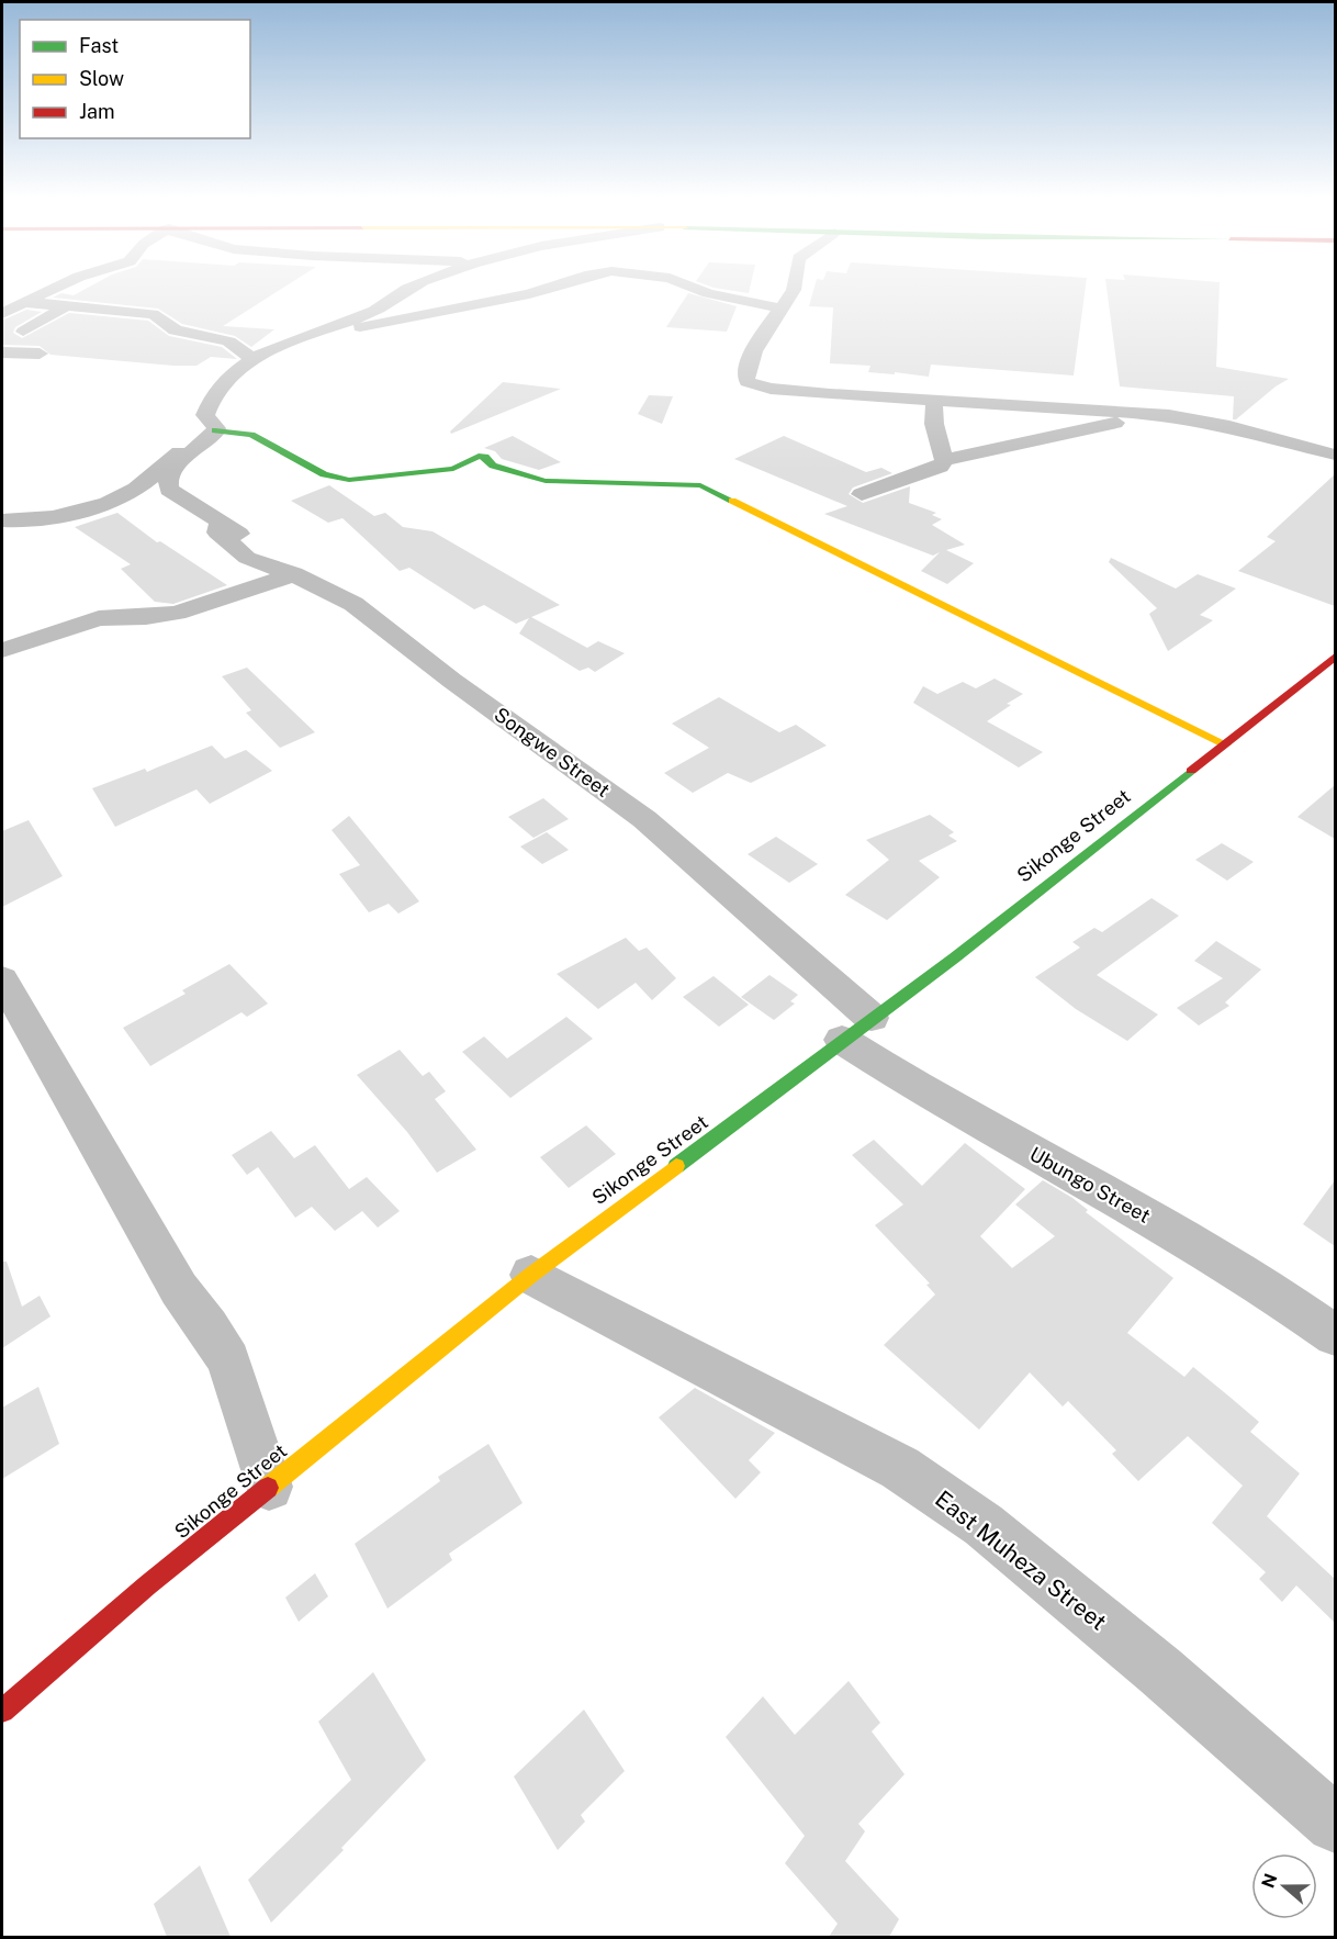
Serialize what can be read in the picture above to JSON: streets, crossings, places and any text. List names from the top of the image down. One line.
{"streets":{"street":["Songwe Street","Sikonge Street","Ubungo Street","East Muheza Street"]},"crossings":[["Songwe Street","Sikonge Street"],["Songwe Street","Ubungo Street"],["Sikonge Street","Ubungo Street"],["Sikonge Street","East Muheza Street"]],"legend":["Fast","Slow","Jam"],"north":"left"}
